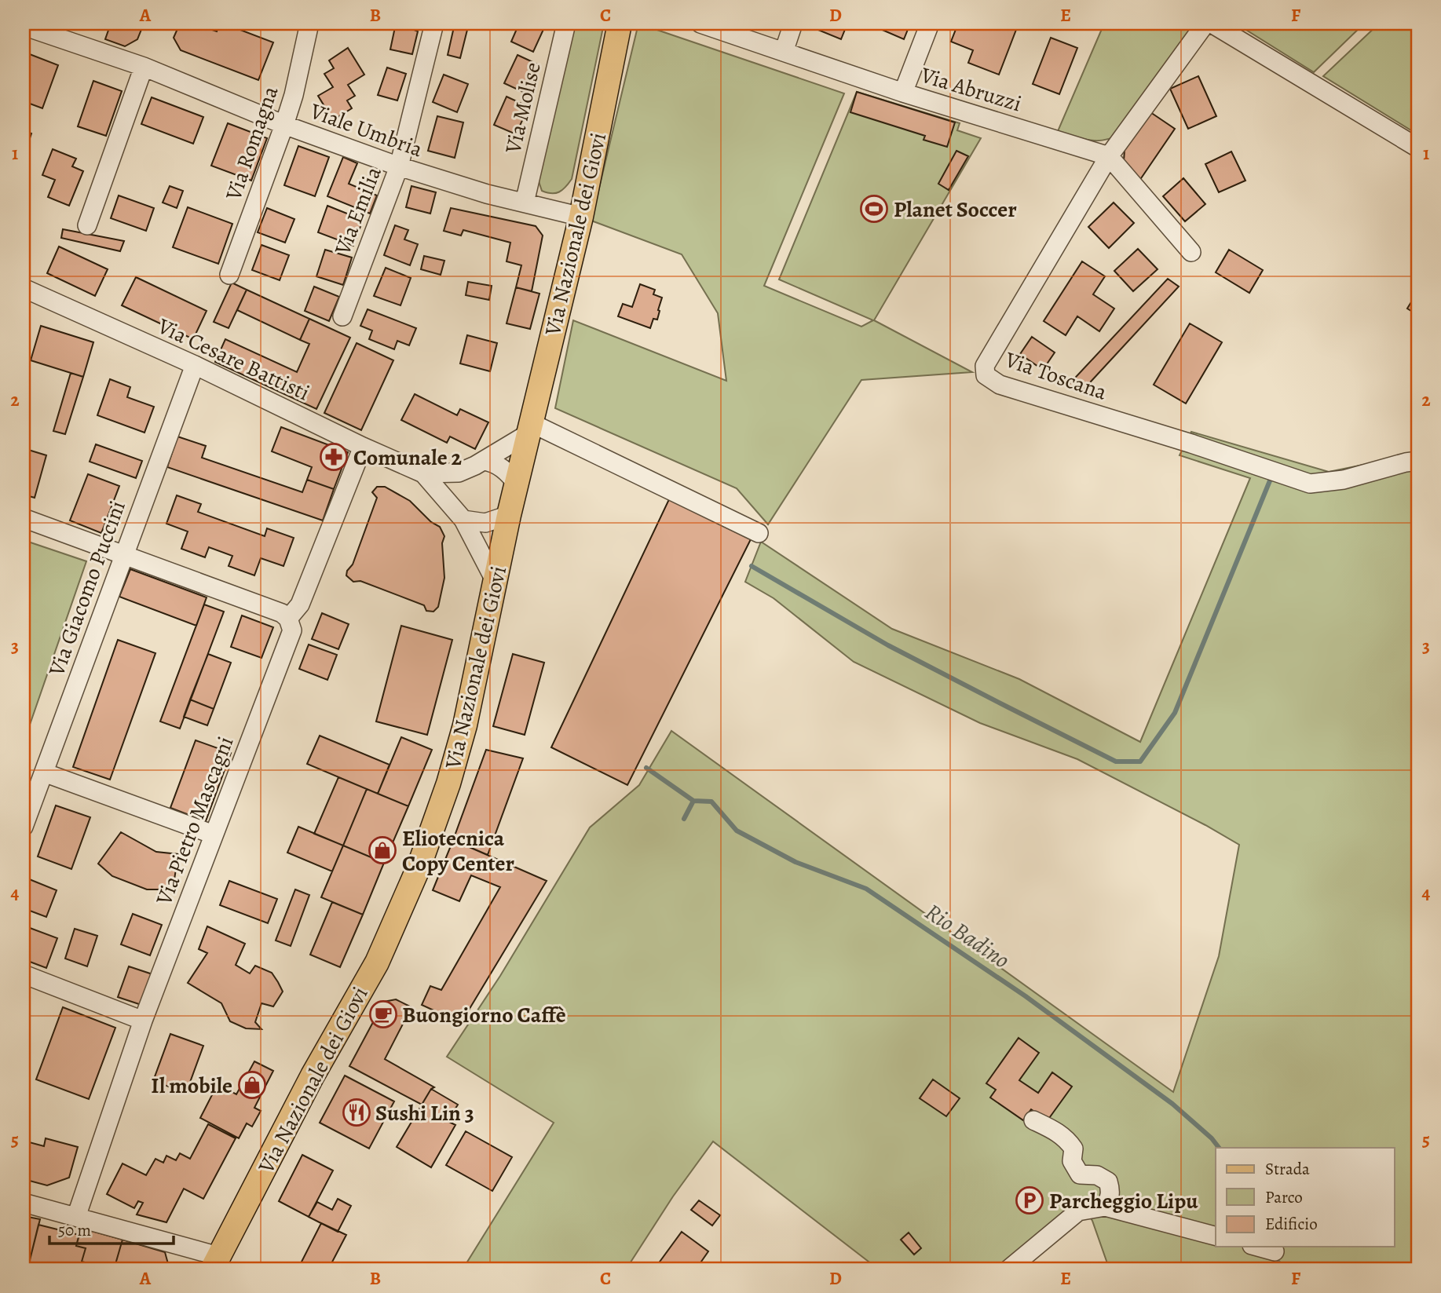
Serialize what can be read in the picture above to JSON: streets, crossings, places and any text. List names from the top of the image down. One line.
{"streets":{"main road":["Via Nazionale dei Giovi"],"street":["Via Abruzzi","Via Molise","Viale Umbria","Via Romagna","Via Emilia","Via Cesare Battisti","Via Toscana","Via Giacomo Puccini","Via Pietro Mascagni"]},"crossings":[["Via Abruzzi","Via Toscana"],["Via Molise","Viale Umbria"],["Viale Umbria","Via Romagna"],["Viale Umbria","Via Emilia"],["Viale Umbria","Via Nazionale dei Giovi"],["Via Nazionale dei Giovi","Via Cesare Battisti"],["Via Cesare Battisti","Via Giacomo Puccini"]],"water":["Rio Badino"],"places":{"sports":["Planet Soccer"],"pharmacy":["Comunale 2"],"shop":["Eliotecnica Copy Center","Il mobile"],"cafe":["Buongiorno Caffè"],"restaurant":["Sushi Lin 3"],"parking":["Parcheggio Lipu"]},"legend":["Strada","Parco","Edificio"],"scale_bar":"50 m","grid":{"columns":["A","B","C","D","E","F"],"rows":["1","2","3","4","5"]}}
